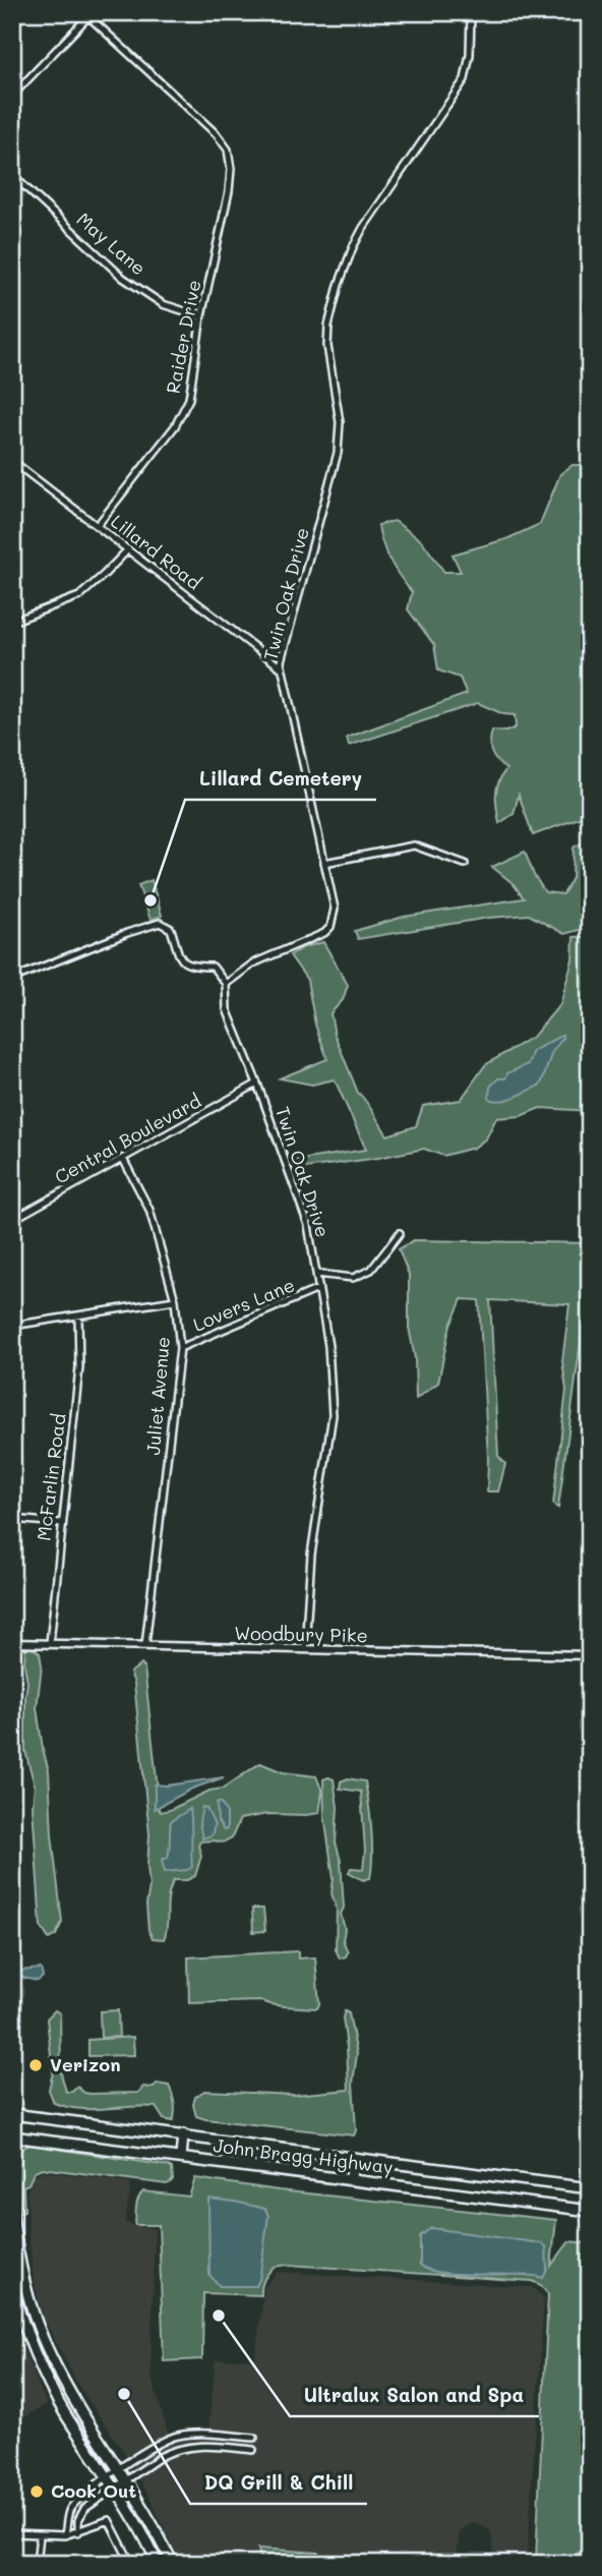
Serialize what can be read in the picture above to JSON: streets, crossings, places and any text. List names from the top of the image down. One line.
{"streets":{"highway":["John Bragg Highway"],"street":["May Lane","Raider Drive","Lillard Road","Twin Oak Drive","Central Boulevard","Lovers Lane","Juliet Avenue","McFarlin Road","Woodbury Pike"]},"crossings":[["May Lane","Raider Drive"],["Raider Drive","Lillard Road"],["Lillard Road","Twin Oak Drive"],["Twin Oak Drive","Central Boulevard"],["Twin Oak Drive","Lovers Lane"],["Twin Oak Drive","Woodbury Pike"],["Central Boulevard","Juliet Avenue"],["Lovers Lane","Juliet Avenue"],["Juliet Avenue","Woodbury Pike"],["McFarlin Road","Woodbury Pike"]],"places":["Lillard Cemetery","Verizon","Ultralux Salon and Spa","DQ Grill & Chill","Cook Out"]}
